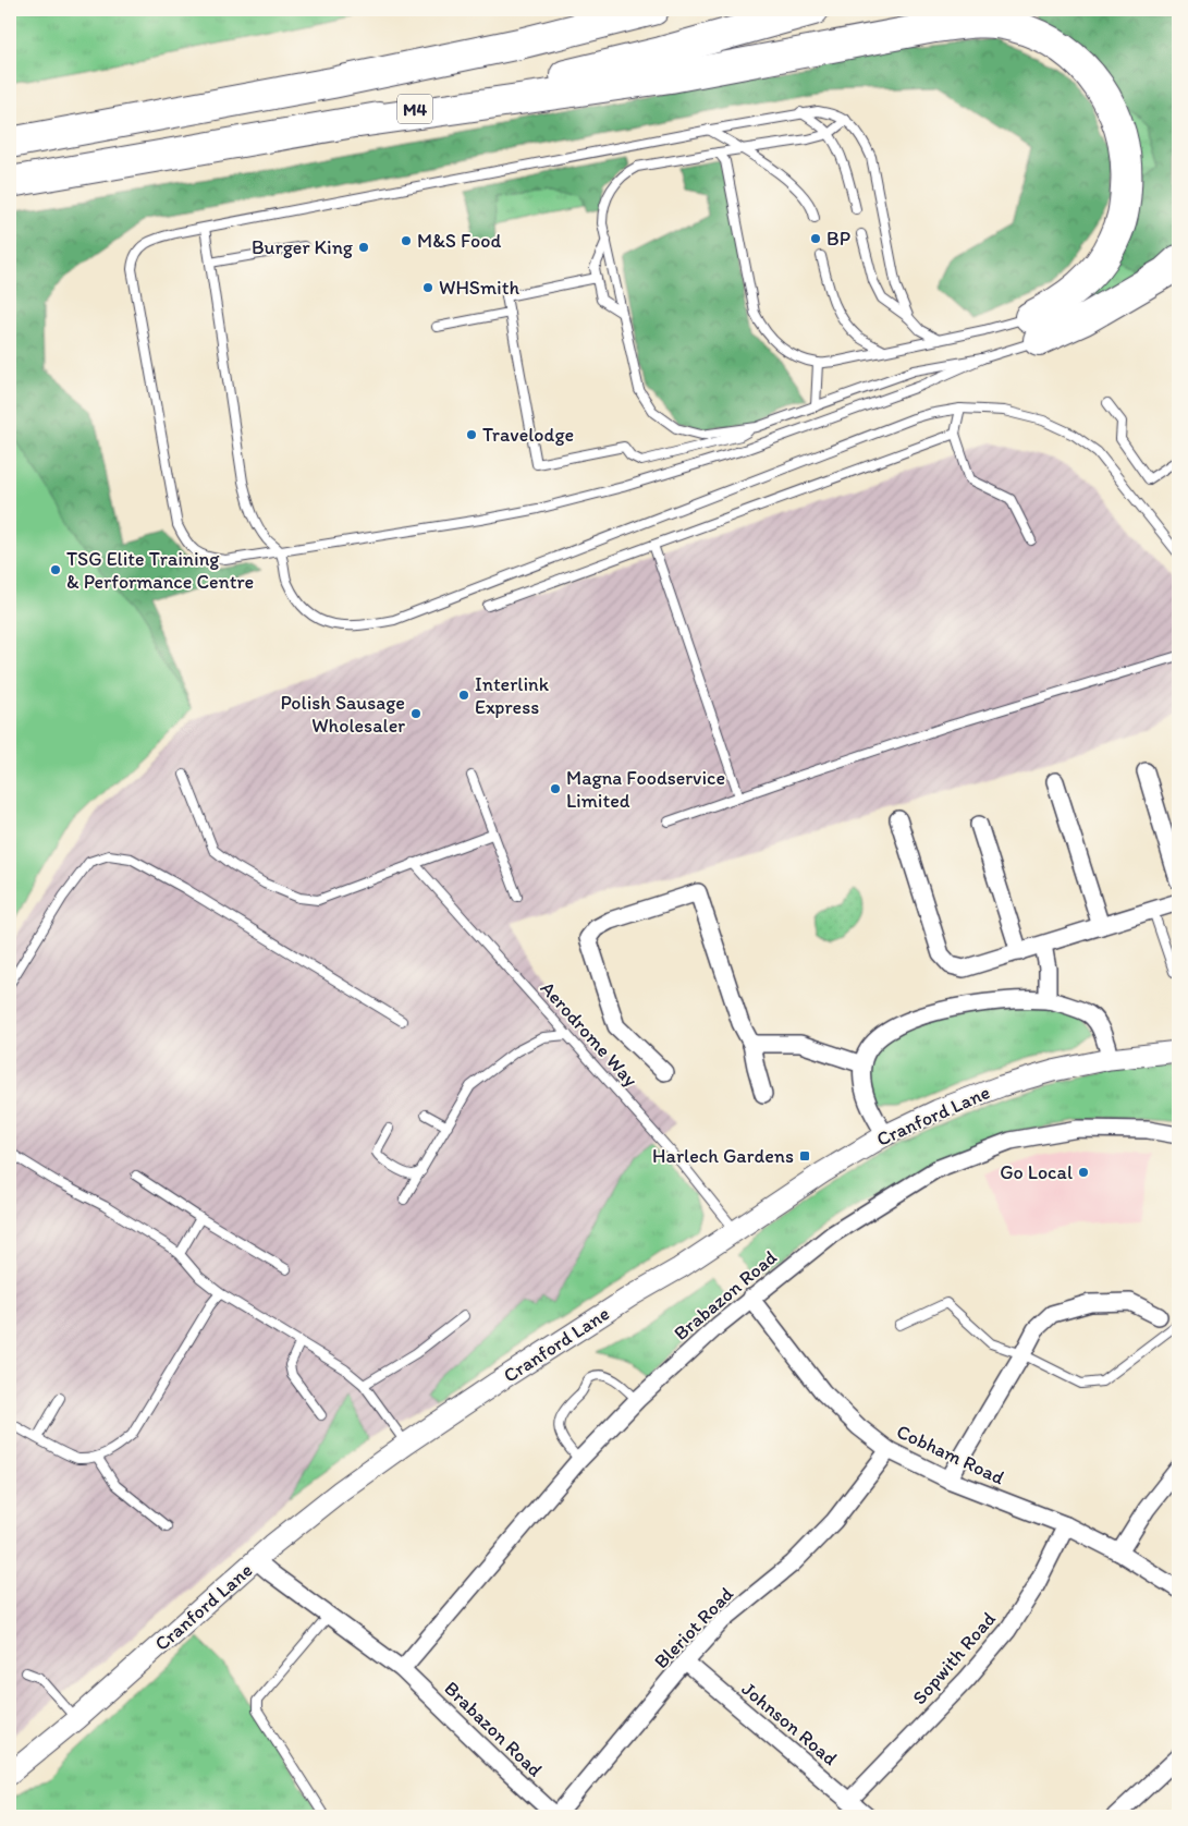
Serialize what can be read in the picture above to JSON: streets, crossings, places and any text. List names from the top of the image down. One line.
{"streets":{"highway":["M4"],"street":["Cranford Lane","Brabazon Road","Cobham Road","Bleriot Road","Sopwith Road","Johnson Road"],"lane":["Aerodrome Way"]},"crossings":[["Aerodrome Way","Cranford Lane"],["Cranford Lane","Brabazon Road"],["Brabazon Road","Cobham Road"],["Brabazon Road","Bleriot Road"],["Cobham Road","Bleriot Road"],["Cobham Road","Sopwith Road"],["Bleriot Road","Johnson Road"],["Sopwith Road","Johnson Road"]],"places":{"other":["BP","M&S Food","Burger King","WHSmith","Travelodge","TSG Elite Training & Performance Centre","Interlink Express","Polish Sausage Wholesaler","Magna Foodservice Limited","Go Local"],"transit":["Harlech Gardens"]}}
